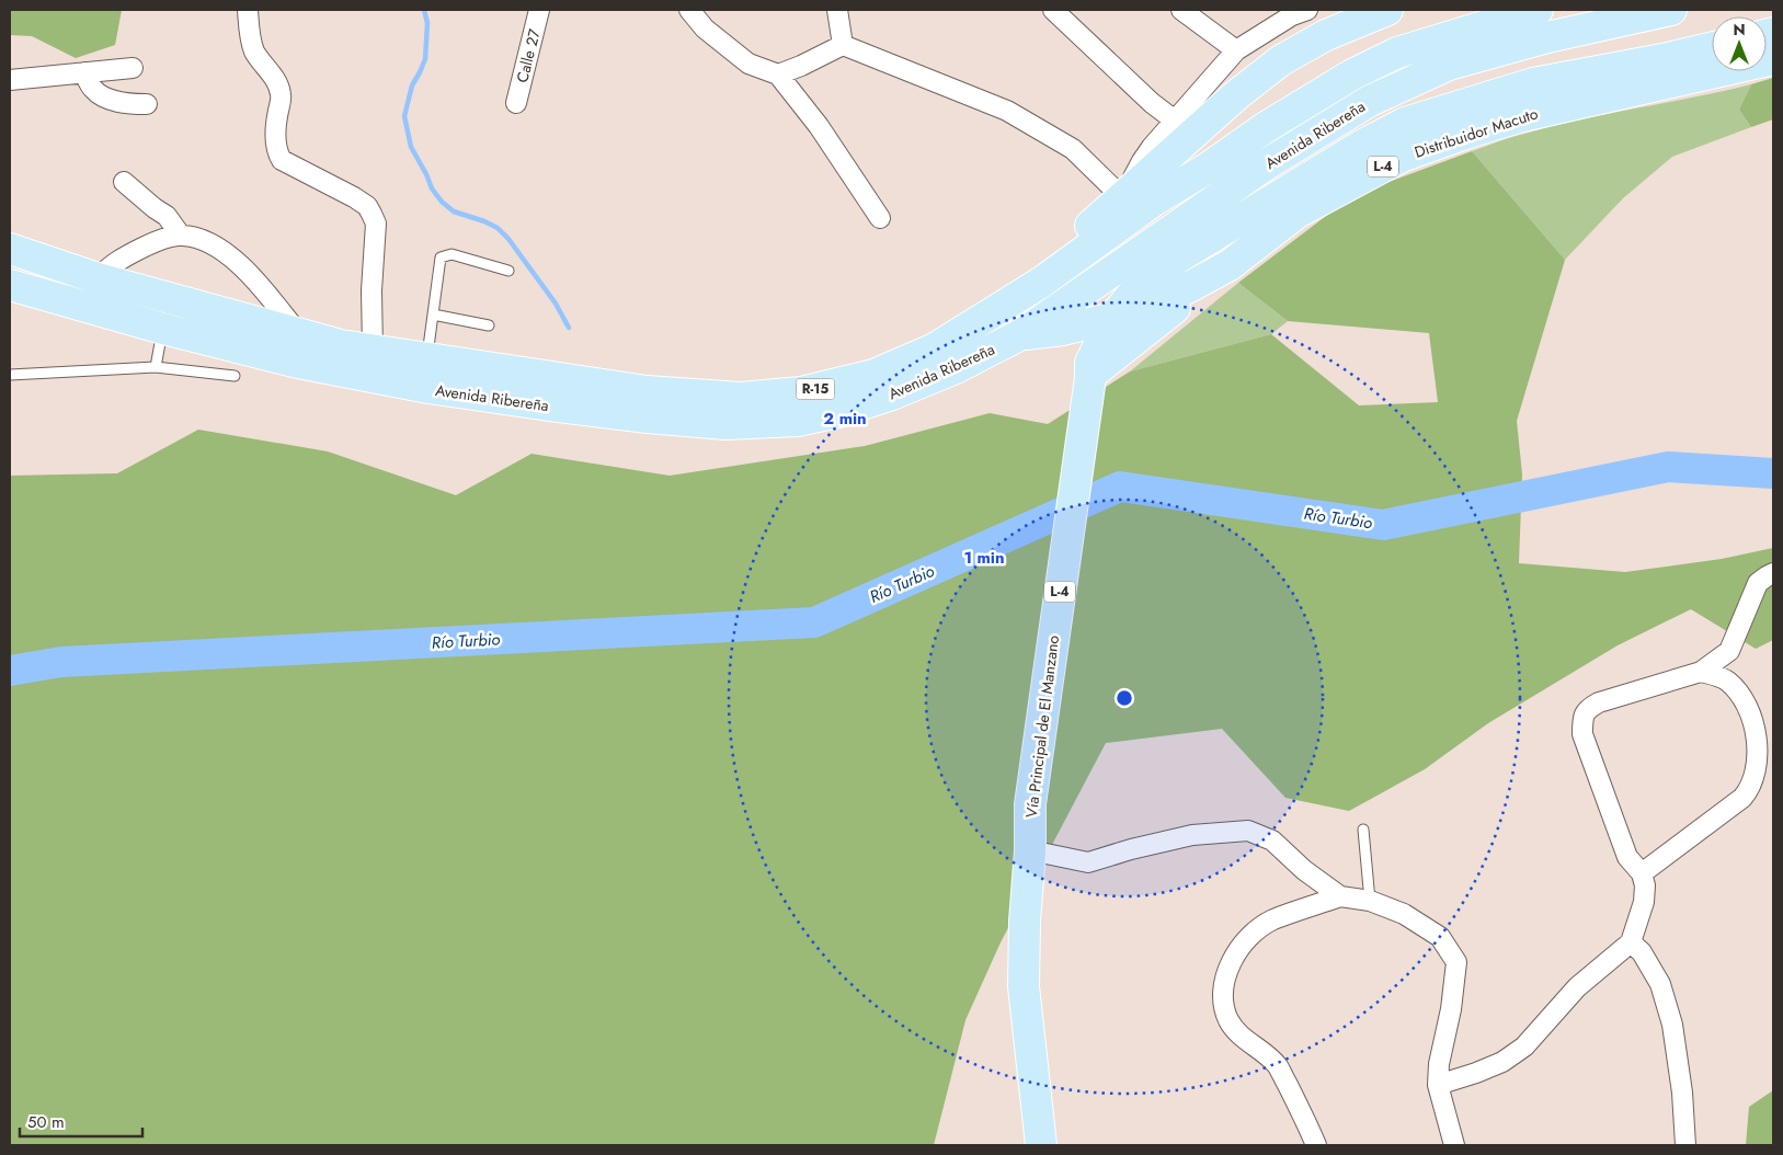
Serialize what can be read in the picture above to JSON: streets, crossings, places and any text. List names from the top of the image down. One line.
{"streets":{"main road":["Distribuidor Macuto","Avenida Ribereña","L-4","R-15","Vía Principal de El Manzano"],"street":["Calle 27"]},"crossings":[["Distribuidor Macuto","Avenida Ribereña"],["Distribuidor Macuto","Vía Principal de El Manzano"]],"water":["Río Turbio"],"scale_bar":"50 m","north":"top","rings":["2 min","1 min"]}
